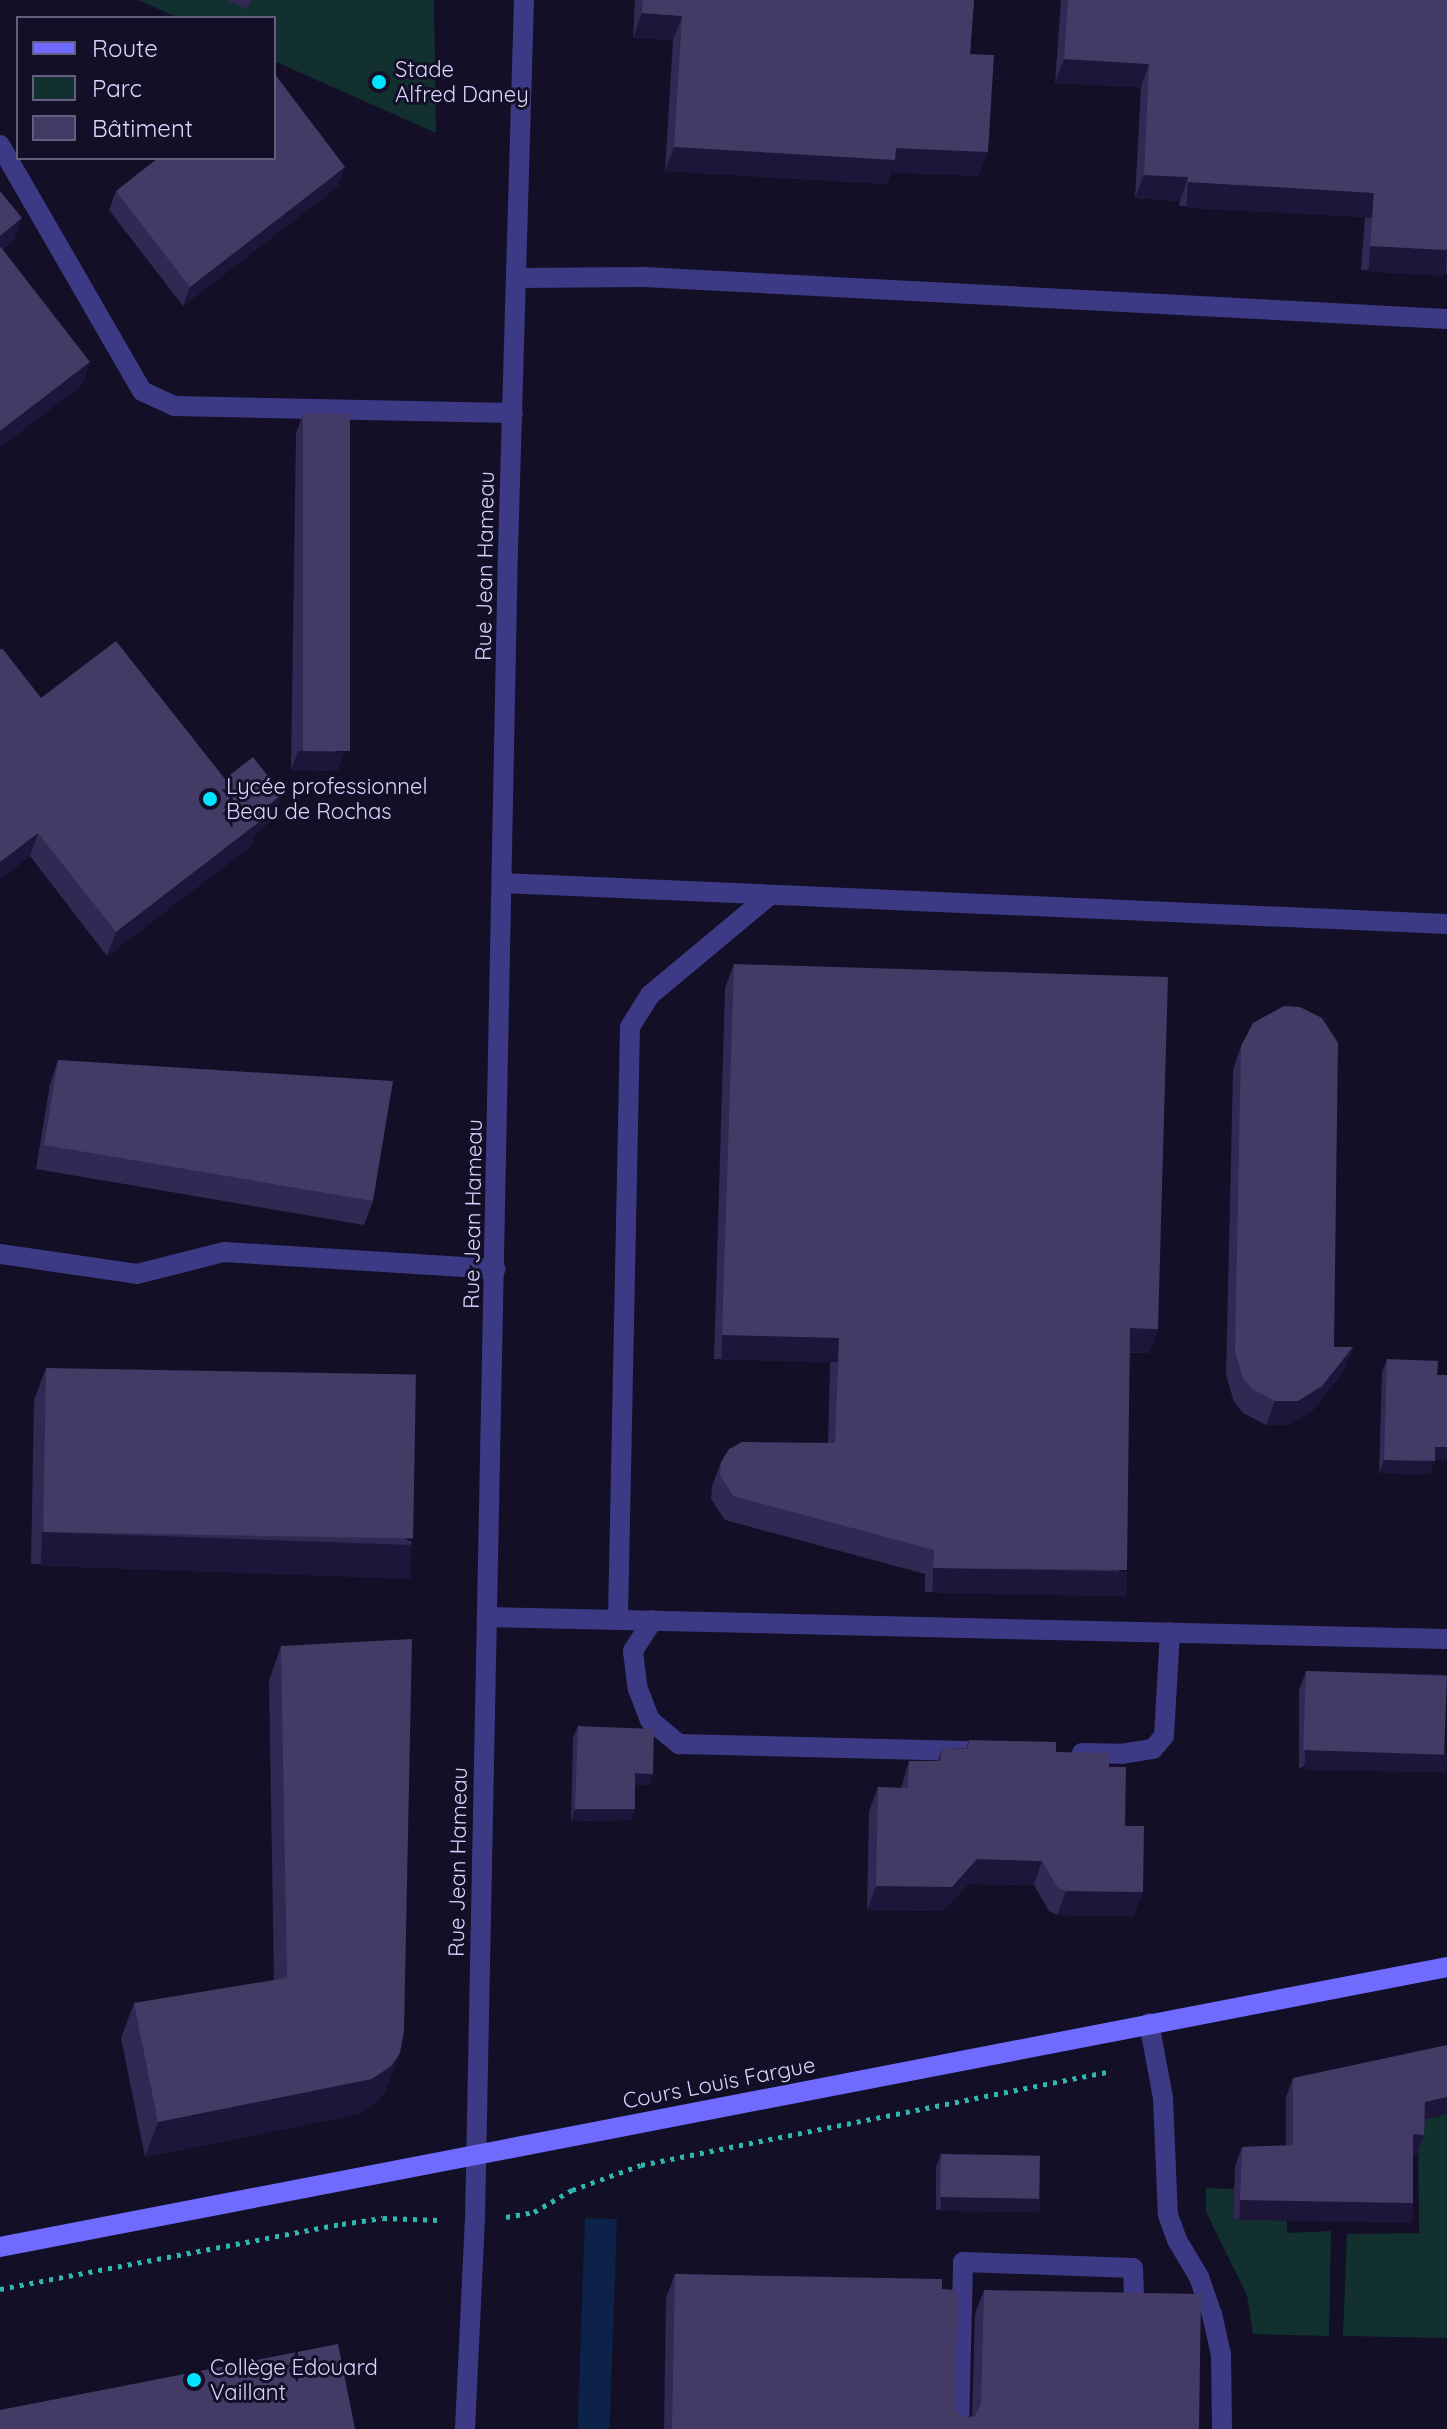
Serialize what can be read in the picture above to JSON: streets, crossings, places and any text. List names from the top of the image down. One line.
{"streets":{"main road":["Cours Louis Fargue"],"street":["Rue Jean Hameau"]},"crossings":[["Rue Jean Hameau","Cours Louis Fargue"]],"places":["Stade Alfred Daney","Lycée professionnel Beau de Rochas","Collège Edouard Vaillant"],"legend":["Route","Parc","Bâtiment"]}
